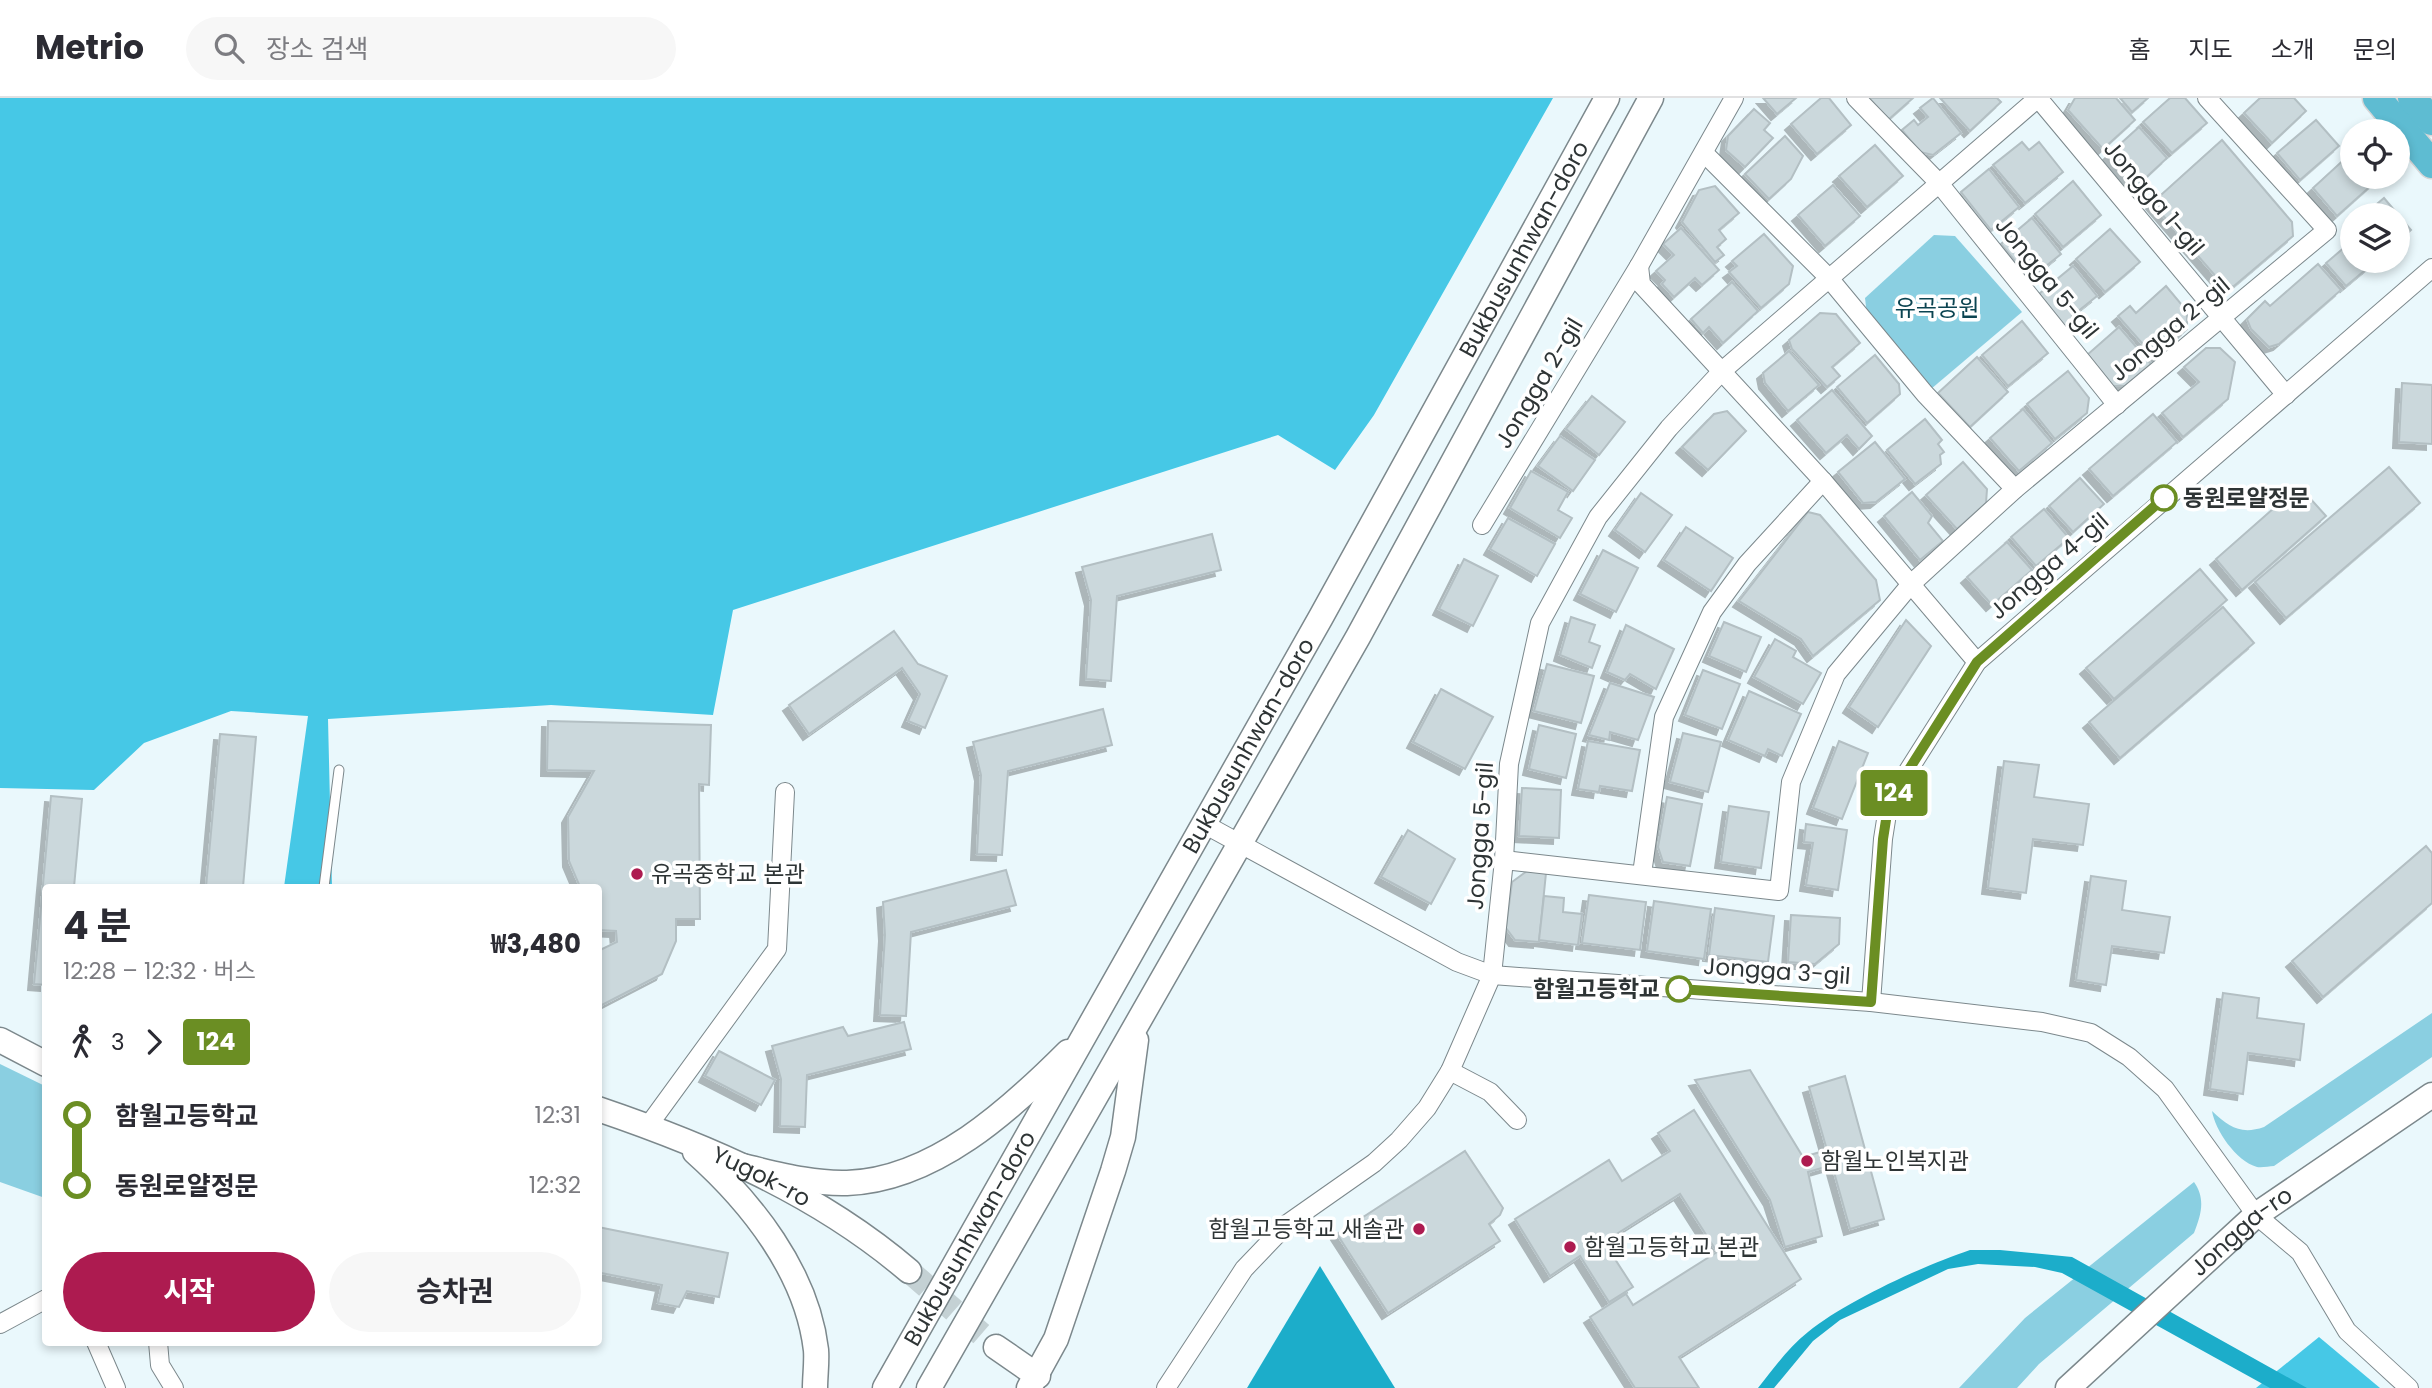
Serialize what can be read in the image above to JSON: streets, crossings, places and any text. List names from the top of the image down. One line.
{"streets":{"main road":["Bukbusunhwan-doro","Yugok-ro","Jongga-ro"],"street":["Jongga 1-gil","Jongga 5-gil","Jongga 2-gil","Jongga 4-gil","Jongga 3-gil"]},"crossings":[["Jongga 1-gil","Jongga 5-gil"],["Jongga 1-gil","Jongga 2-gil"],["Jongga 1-gil","Jongga 4-gil"],["Bukbusunhwan-doro","Jongga 3-gil"],["Jongga 5-gil","Jongga 2-gil"],["Jongga 5-gil","Jongga 3-gil"],["Jongga 4-gil","Jongga 3-gil"],["Jongga 3-gil","Jongga-ro"]],"parks":["유곡공원"],"places":["동원로얄정문","유곡중학교 본관","함월고등학교","함월노인복지관","함월고등학교 새솔관","함월고등학교 본관"],"lines":["bus line 124"],"page":{"header":"Metrio","search":"장소 검색","nav":["홈","지도","소개","문의"],"on_map":"124","heading":["4 분","12:28 – 12:32 · 버스","₩3,480"],"legs":["3","124"],"list":[{"name":"함월고등학교","value":"12:31"},{"name":"동원로얄정문","value":"12:32"}],"buttons":["시작","승차권"]}}
